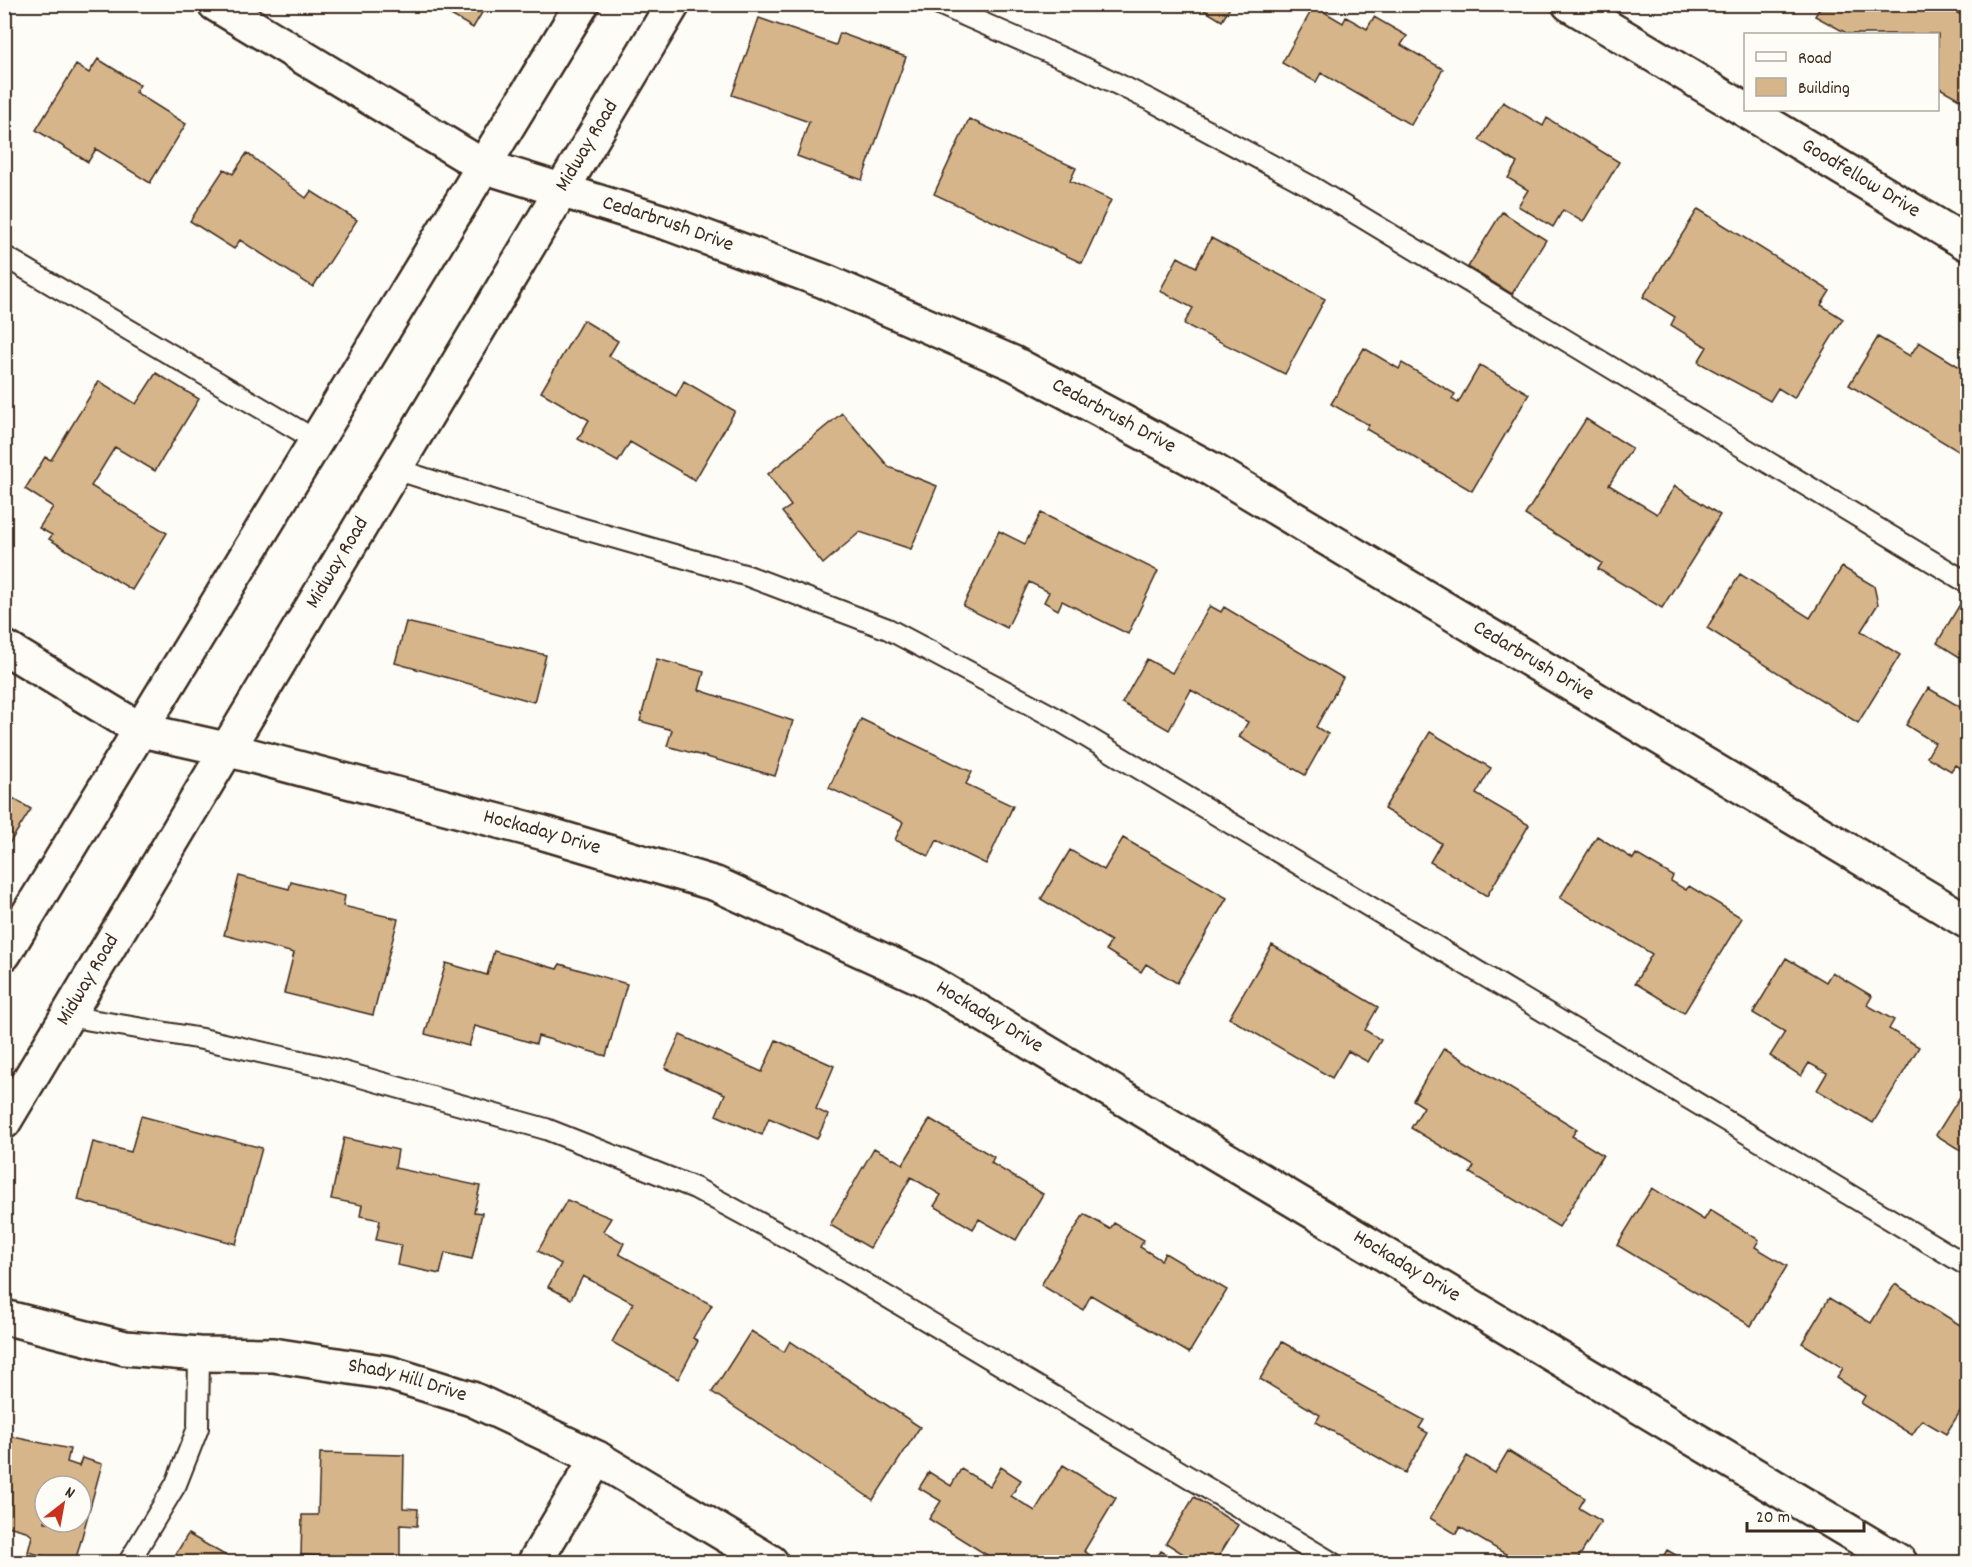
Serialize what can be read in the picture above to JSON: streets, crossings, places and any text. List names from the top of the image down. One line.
{"streets":{"street":["Midway Road","Goodfellow Drive","Cedarbrush Drive","Hockaday Drive","Shady Hill Drive"]},"crossings":[["Midway Road","Cedarbrush Drive"],["Midway Road","Hockaday Drive"]],"legend":["Road","Building"],"scale_bar":"20 m","north":"top right"}
